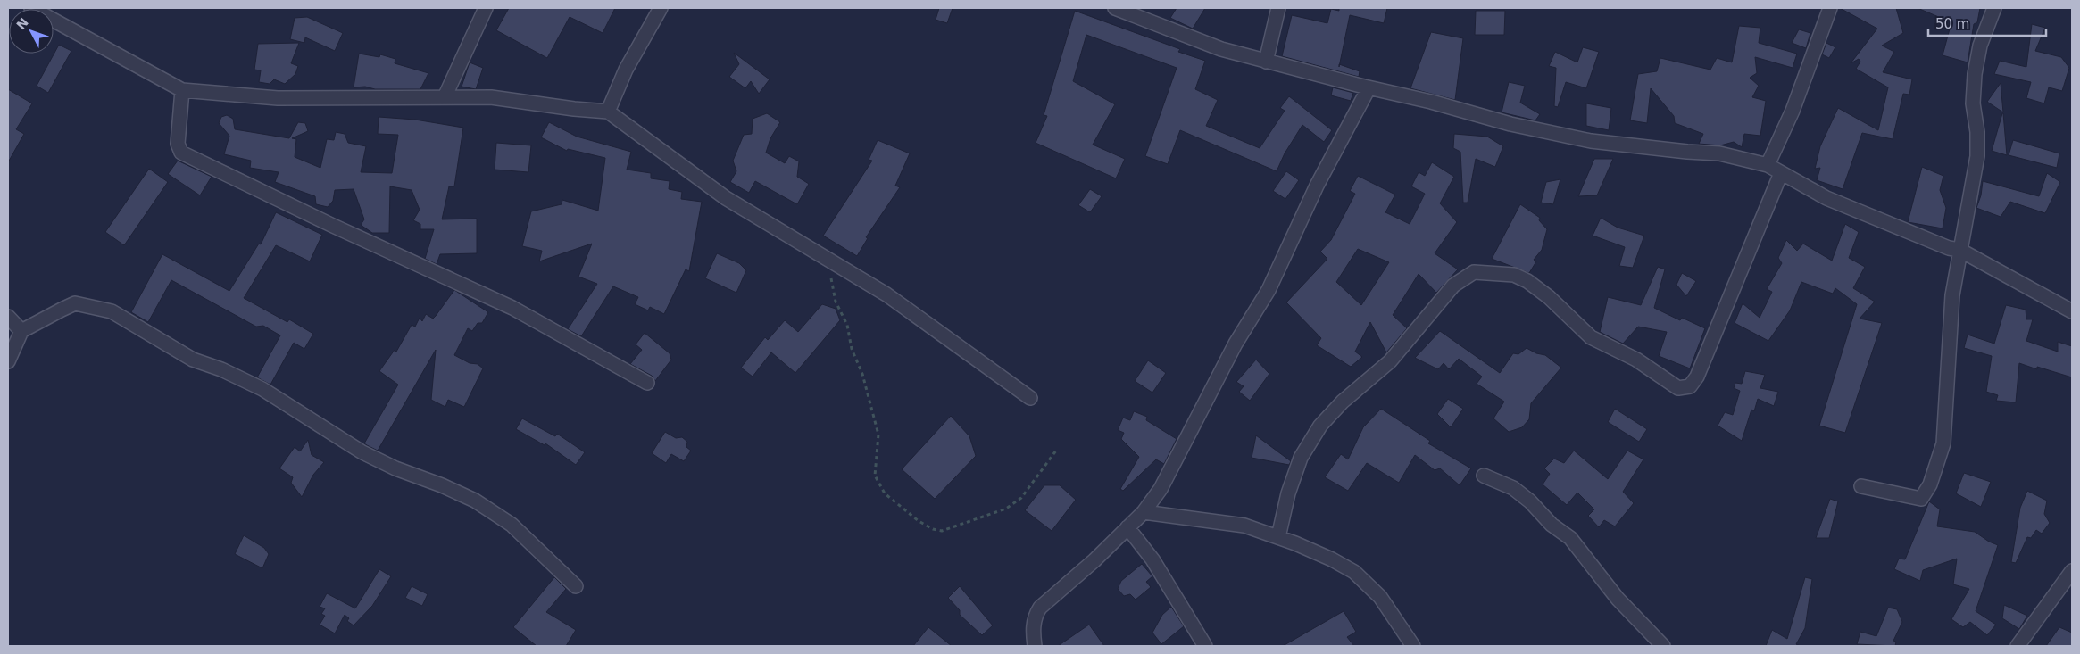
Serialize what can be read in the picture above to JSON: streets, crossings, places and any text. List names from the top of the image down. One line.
{"scale_bar":"50 m","north":"top left"}
